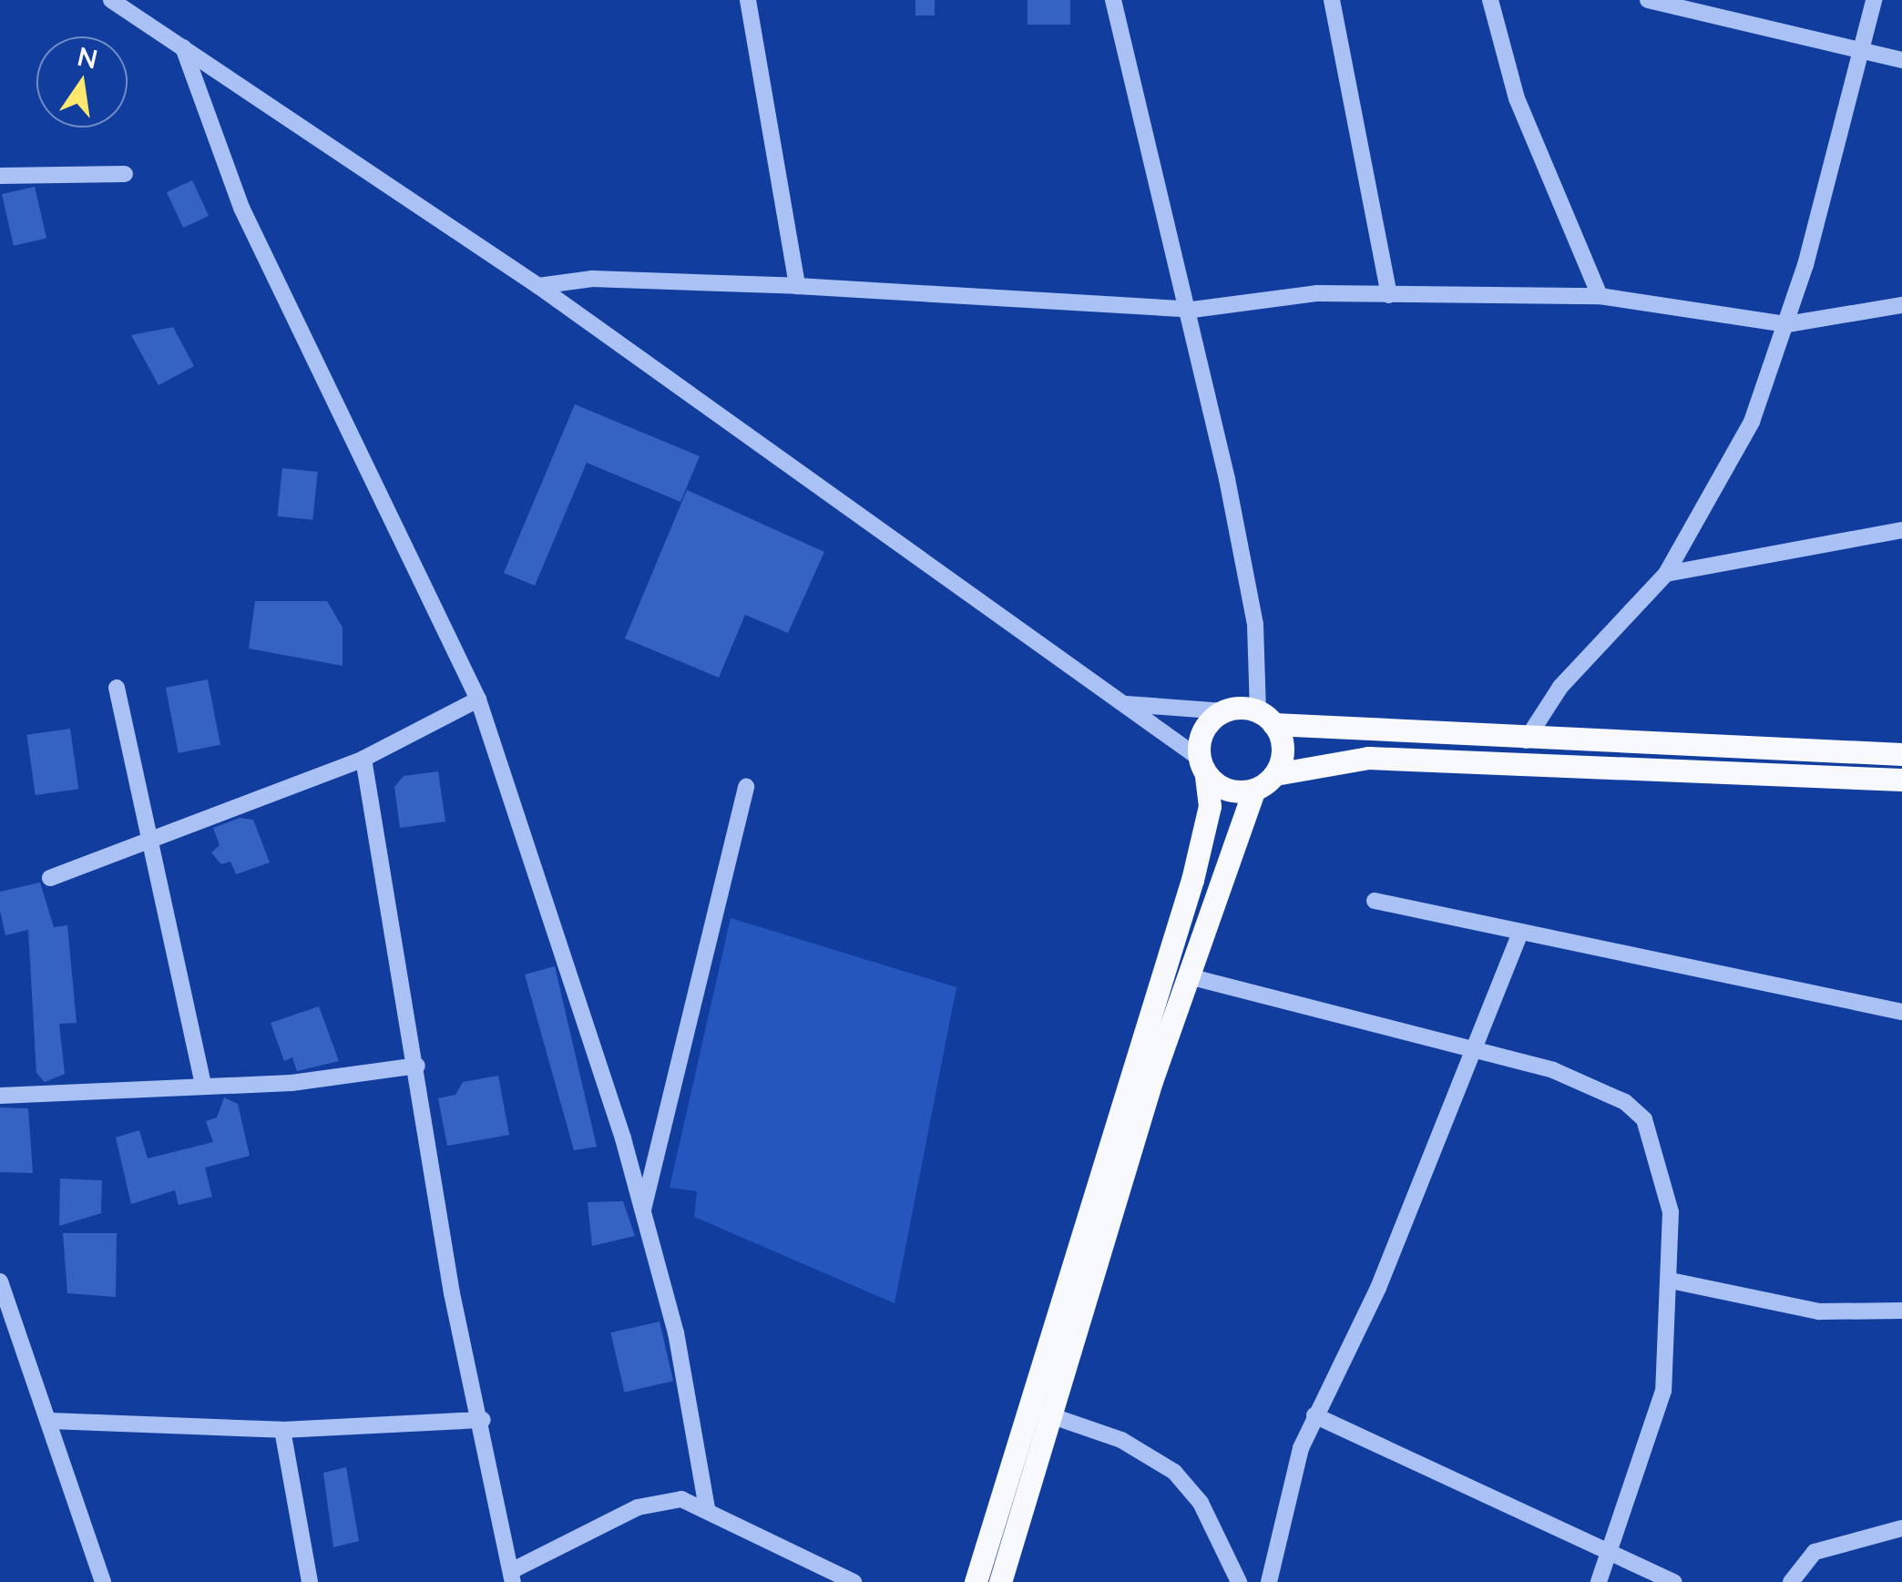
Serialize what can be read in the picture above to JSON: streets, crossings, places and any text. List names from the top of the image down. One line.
{"north":"top"}
